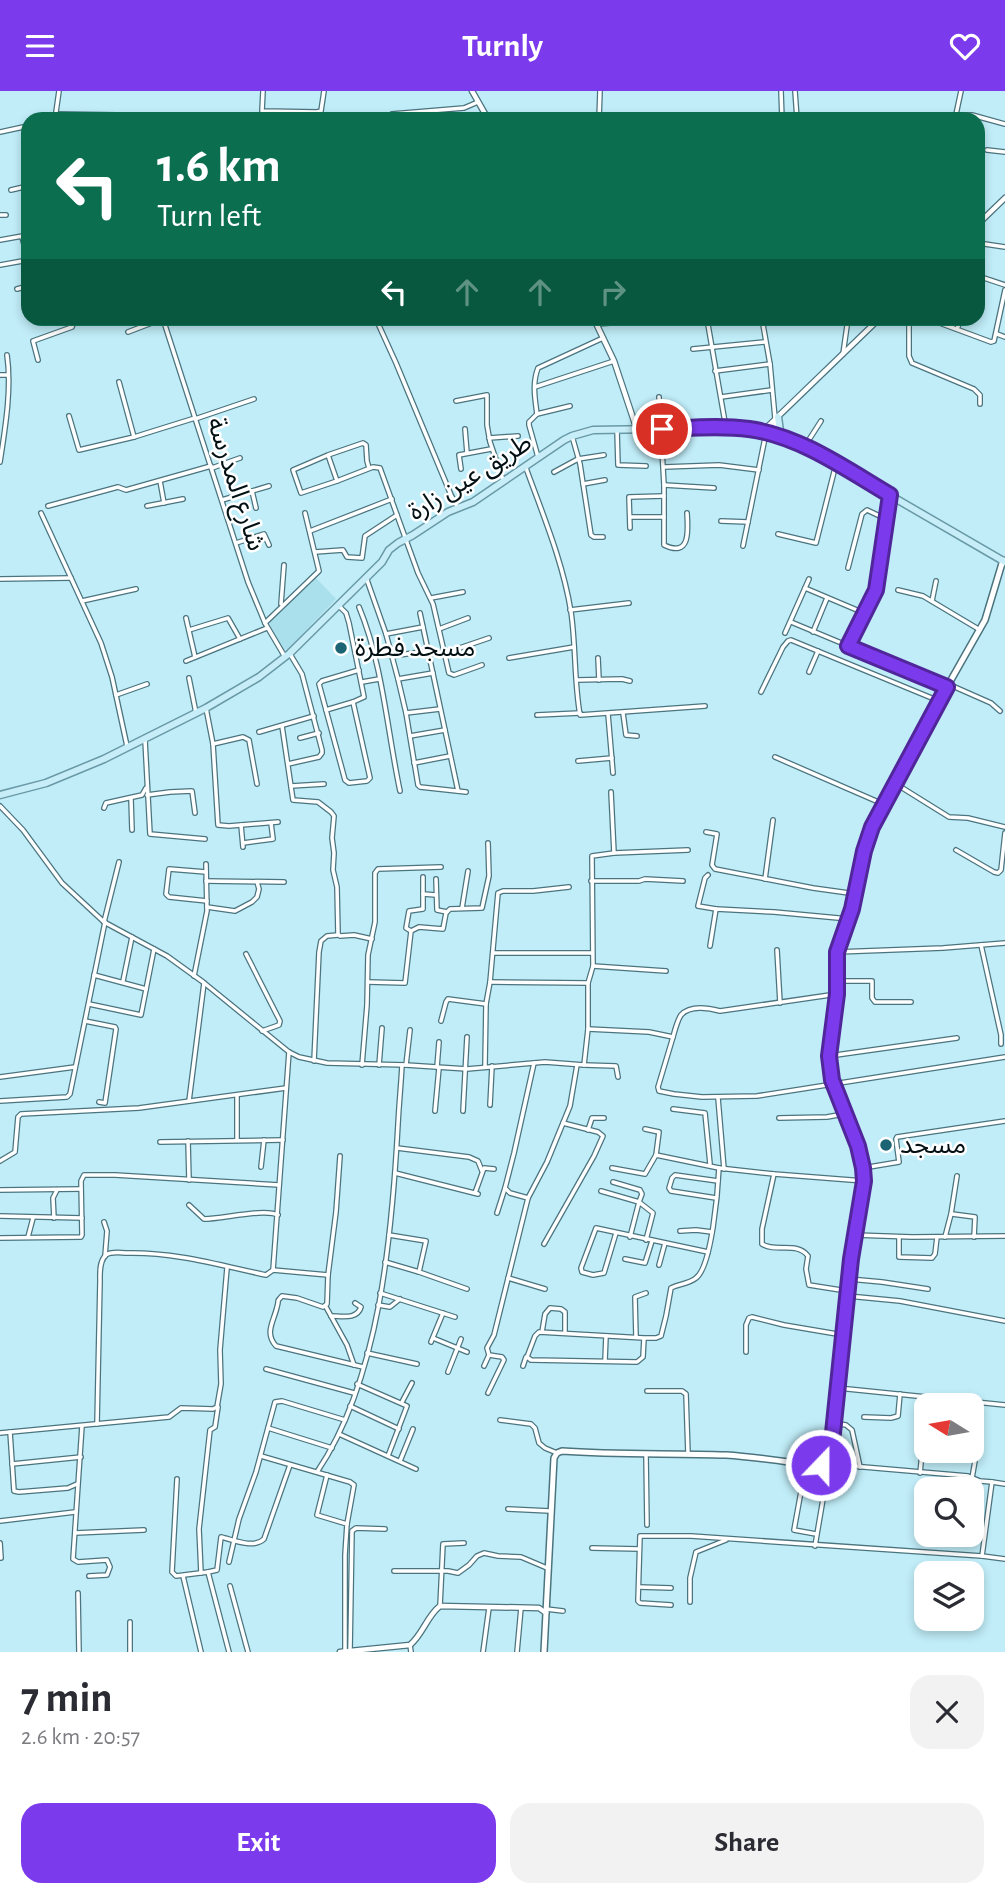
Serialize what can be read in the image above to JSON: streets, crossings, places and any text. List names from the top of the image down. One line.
{"streets":{"main road":["طريق عين زارة"],"street":["شارع المدرسة"]},"crossings":[["طريق عين زارة","شارع المدرسة"]],"places":["مسجد فطرة","مسجد"],"north":"left","page":{"header":"Turnly","turn":["1.6 km","Turn left"],"heading":["7 min","2.6 km · 20:57"],"buttons":["Exit","Share"]}}
